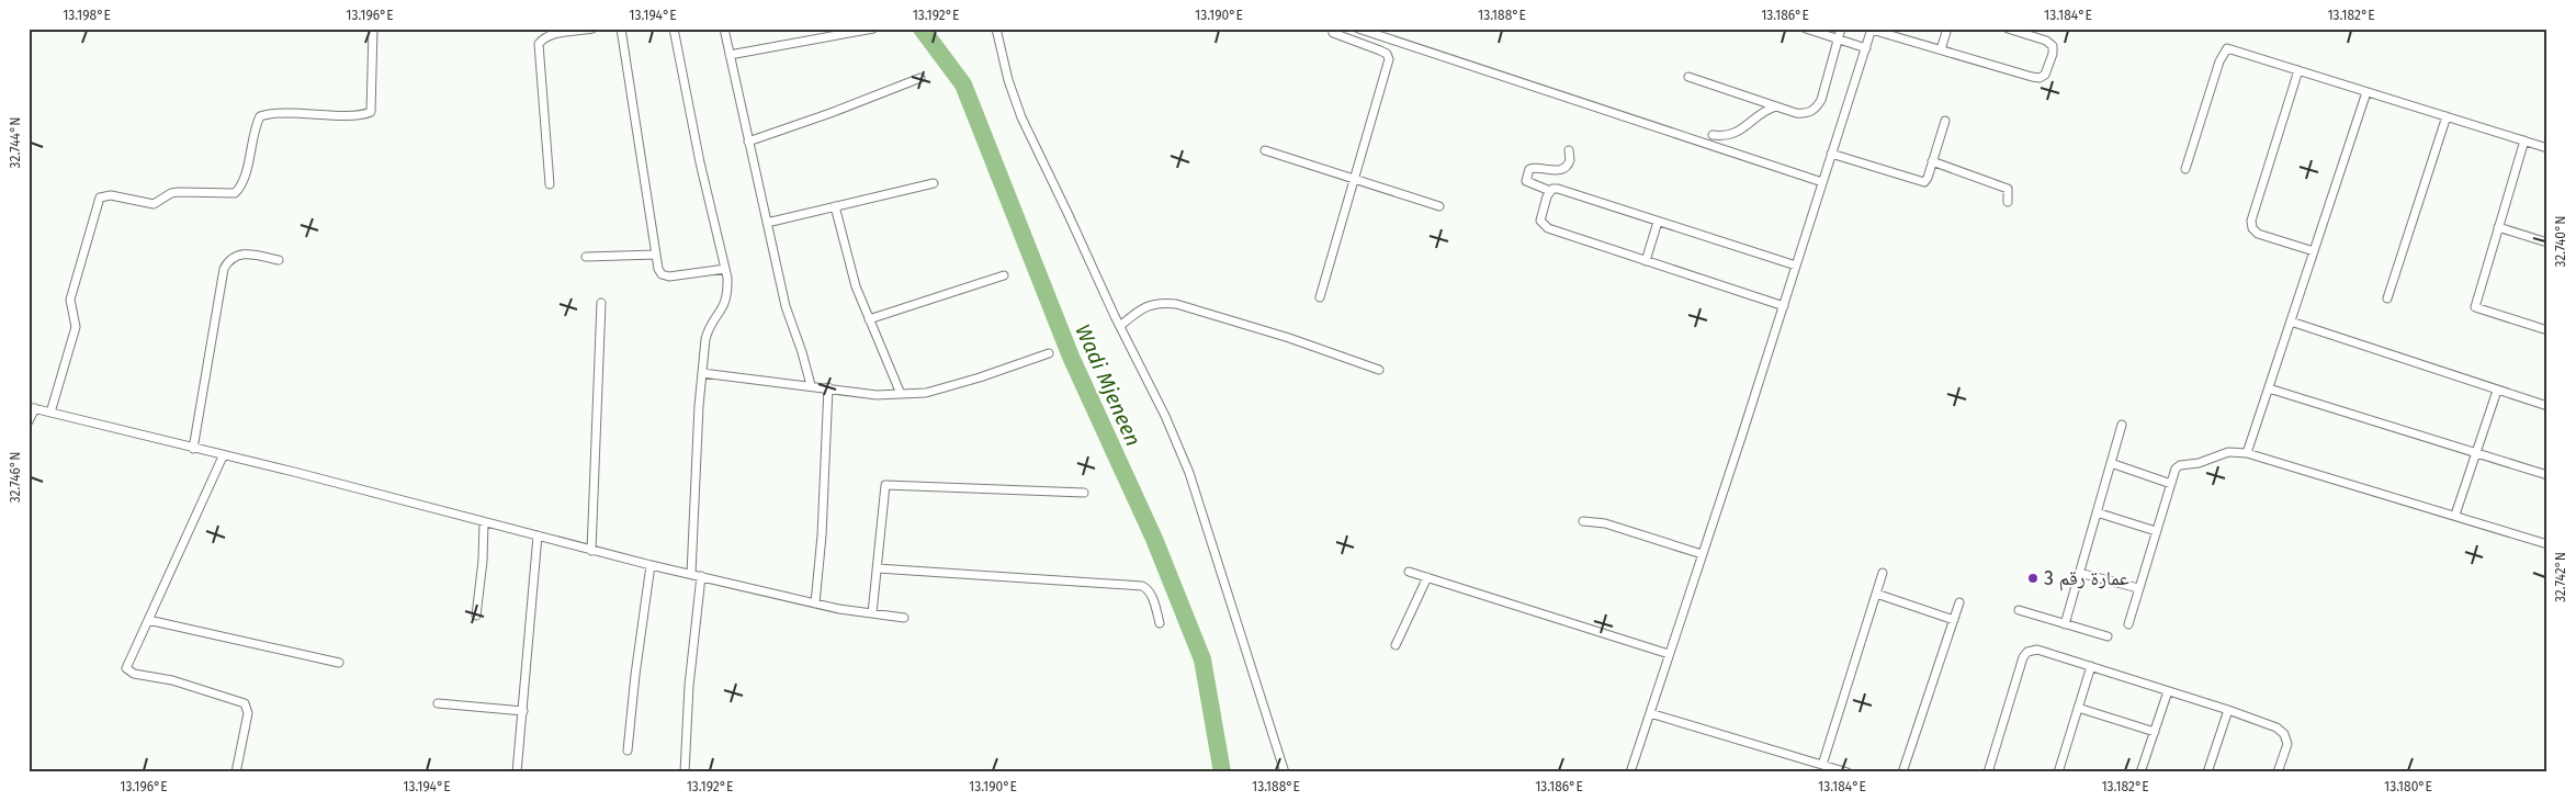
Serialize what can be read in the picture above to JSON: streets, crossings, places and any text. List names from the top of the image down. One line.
{"water":["Wadi Mjeneen"],"places":["عمارة رقم 3"],"coordinates":["13.198°E","13.196°E","13.194°E","13.192°E","13.190°E","13.188°E","13.186°E","13.184°E","13.182°E","32.744°N","32.740°N","32.746°N","32.742°N","13.180°E"]}
